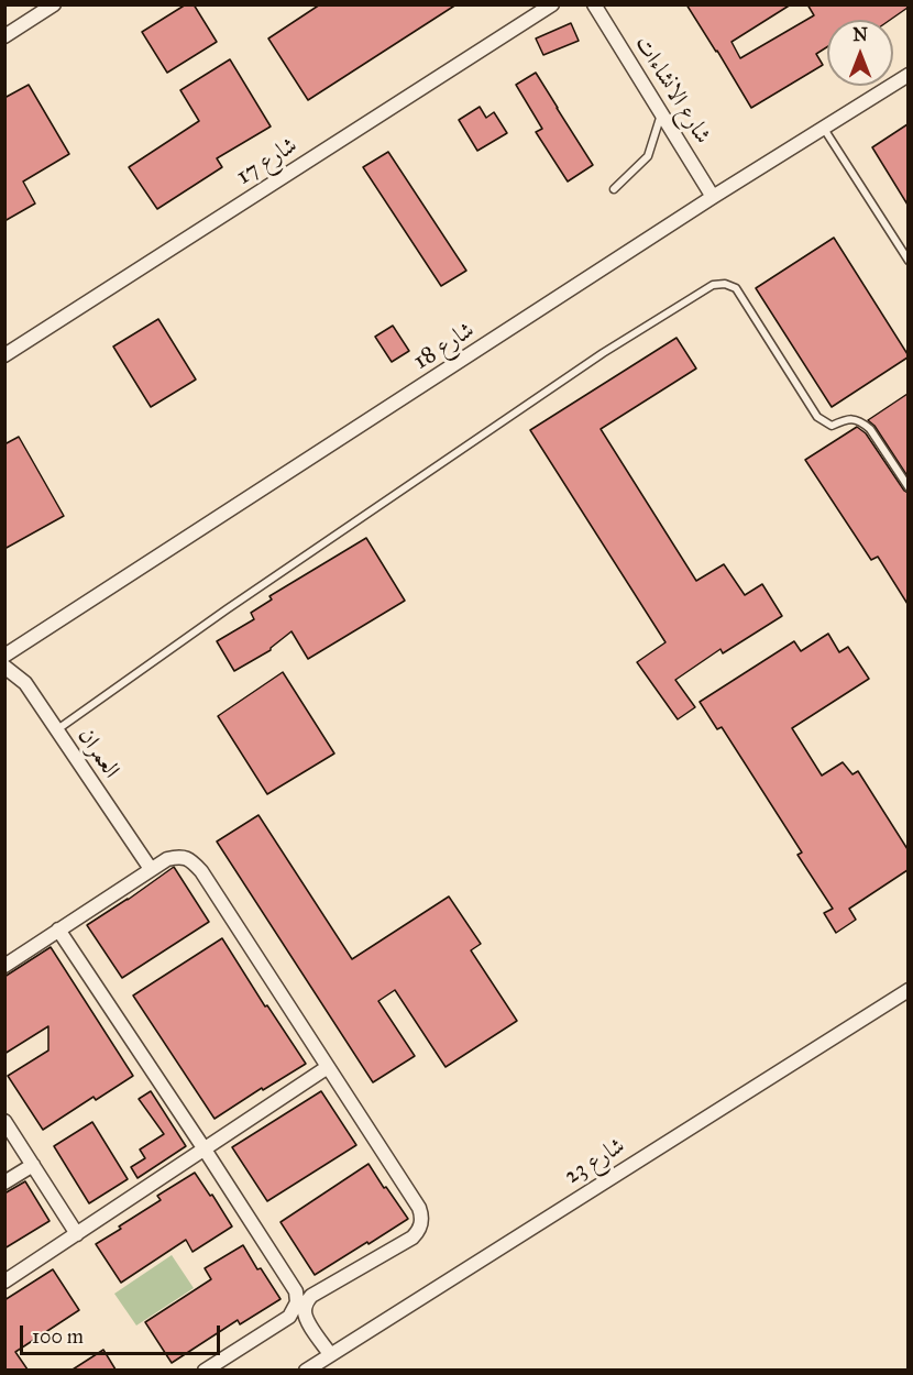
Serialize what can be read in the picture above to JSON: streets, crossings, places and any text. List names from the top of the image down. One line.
{"streets":{"street":["شارع الانشاءات","شارع 17","شارع 18","العمران","شارع 23"]},"crossings":[["شارع الانشاءات","شارع 18"]],"scale_bar":"100 m","north":"top"}
